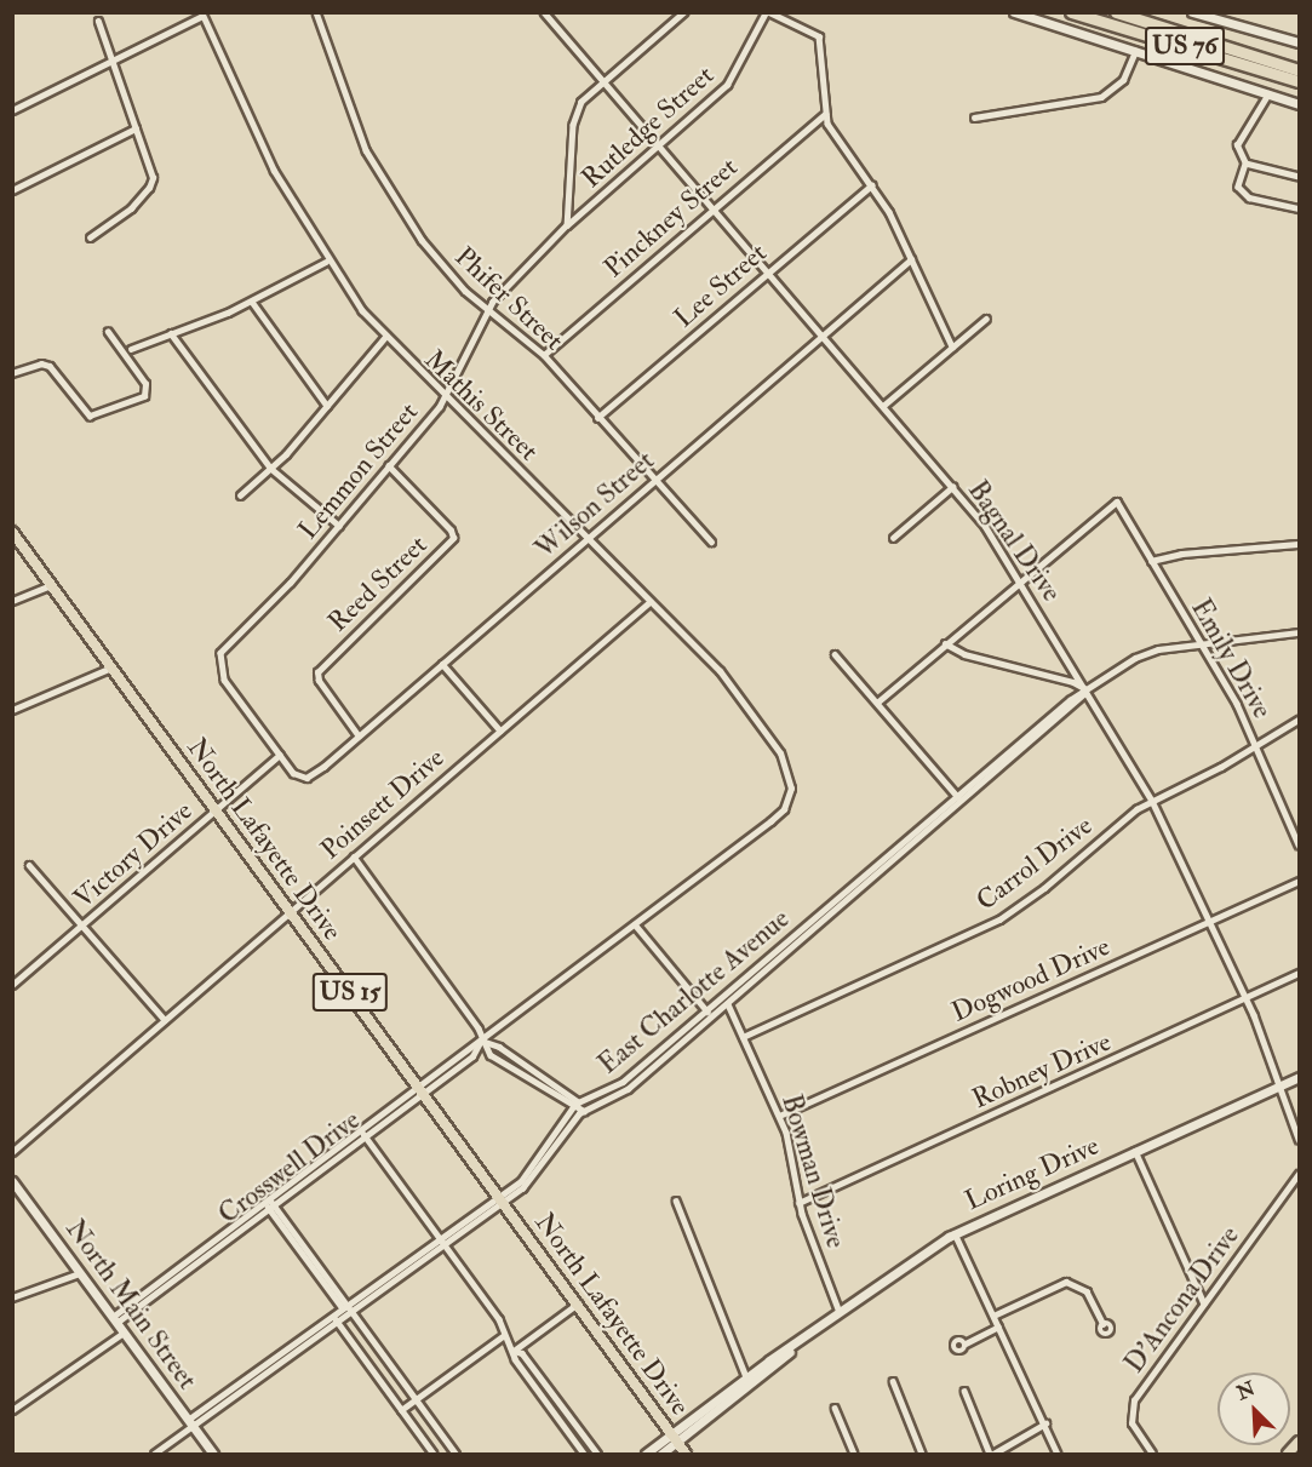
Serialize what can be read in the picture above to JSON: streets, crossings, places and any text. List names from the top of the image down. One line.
{"streets":{"highway":["US 76"],"main road":["North Lafayette Drive","US 15"],"street":["Rutledge Street","Pinckney Street","Lee Street","Phifer Street","Mathis Street","Lemmon Street","Wilson Street","Bagnal Drive","Reed Street","Emily Drive","Poinsett Drive","Victory Drive","Carrol Drive","Dogwood Drive","East Charlotte Avenue","Robney Drive","Crosswell Drive","Bowman Drive","Loring Drive","D'Ancona Drive","North Main Street"]},"crossings":[["Rutledge Street","Lemmon Street"],["Rutledge Street","Bagnal Drive"],["Pinckney Street","Phifer Street"],["Pinckney Street","Bagnal Drive"],["Lee Street","Phifer Street"],["Lee Street","Bagnal Drive"],["Phifer Street","Lemmon Street"],["Phifer Street","Wilson Street"],["Mathis Street","Lemmon Street"],["Mathis Street","Wilson Street"],["Mathis Street","Poinsett Drive"],["Mathis Street","Crosswell Drive"],["Lemmon Street","Wilson Street"],["Lemmon Street","Reed Street"],["Lemmon Street","Victory Drive"],["Wilson Street","Bagnal Drive"],["Wilson Street","Reed Street"],["Wilson Street","Victory Drive"],["Bagnal Drive","Emily Drive"],["Bagnal Drive","Carrol Drive"],["Bagnal Drive","Dogwood Drive"],["Bagnal Drive","East Charlotte Avenue"],["Bagnal Drive","Robney Drive"],["Bagnal Drive","Loring Drive"],["Emily Drive","Carrol Drive"],["Emily Drive","East Charlotte Avenue"],["Poinsett Drive","North Lafayette Drive"],["North Lafayette Drive","Victory Drive"],["North Lafayette Drive","East Charlotte Avenue"],["North Lafayette Drive","Crosswell Drive"],["North Lafayette Drive","Loring Drive"],["Carrol Drive","Bowman Drive"],["Dogwood Drive","Bowman Drive"],["East Charlotte Avenue","Bowman Drive"],["East Charlotte Avenue","North Main Street"],["Robney Drive","Bowman Drive"],["Crosswell Drive","North Main Street"],["Bowman Drive","Loring Drive"]],"north":"top left"}
